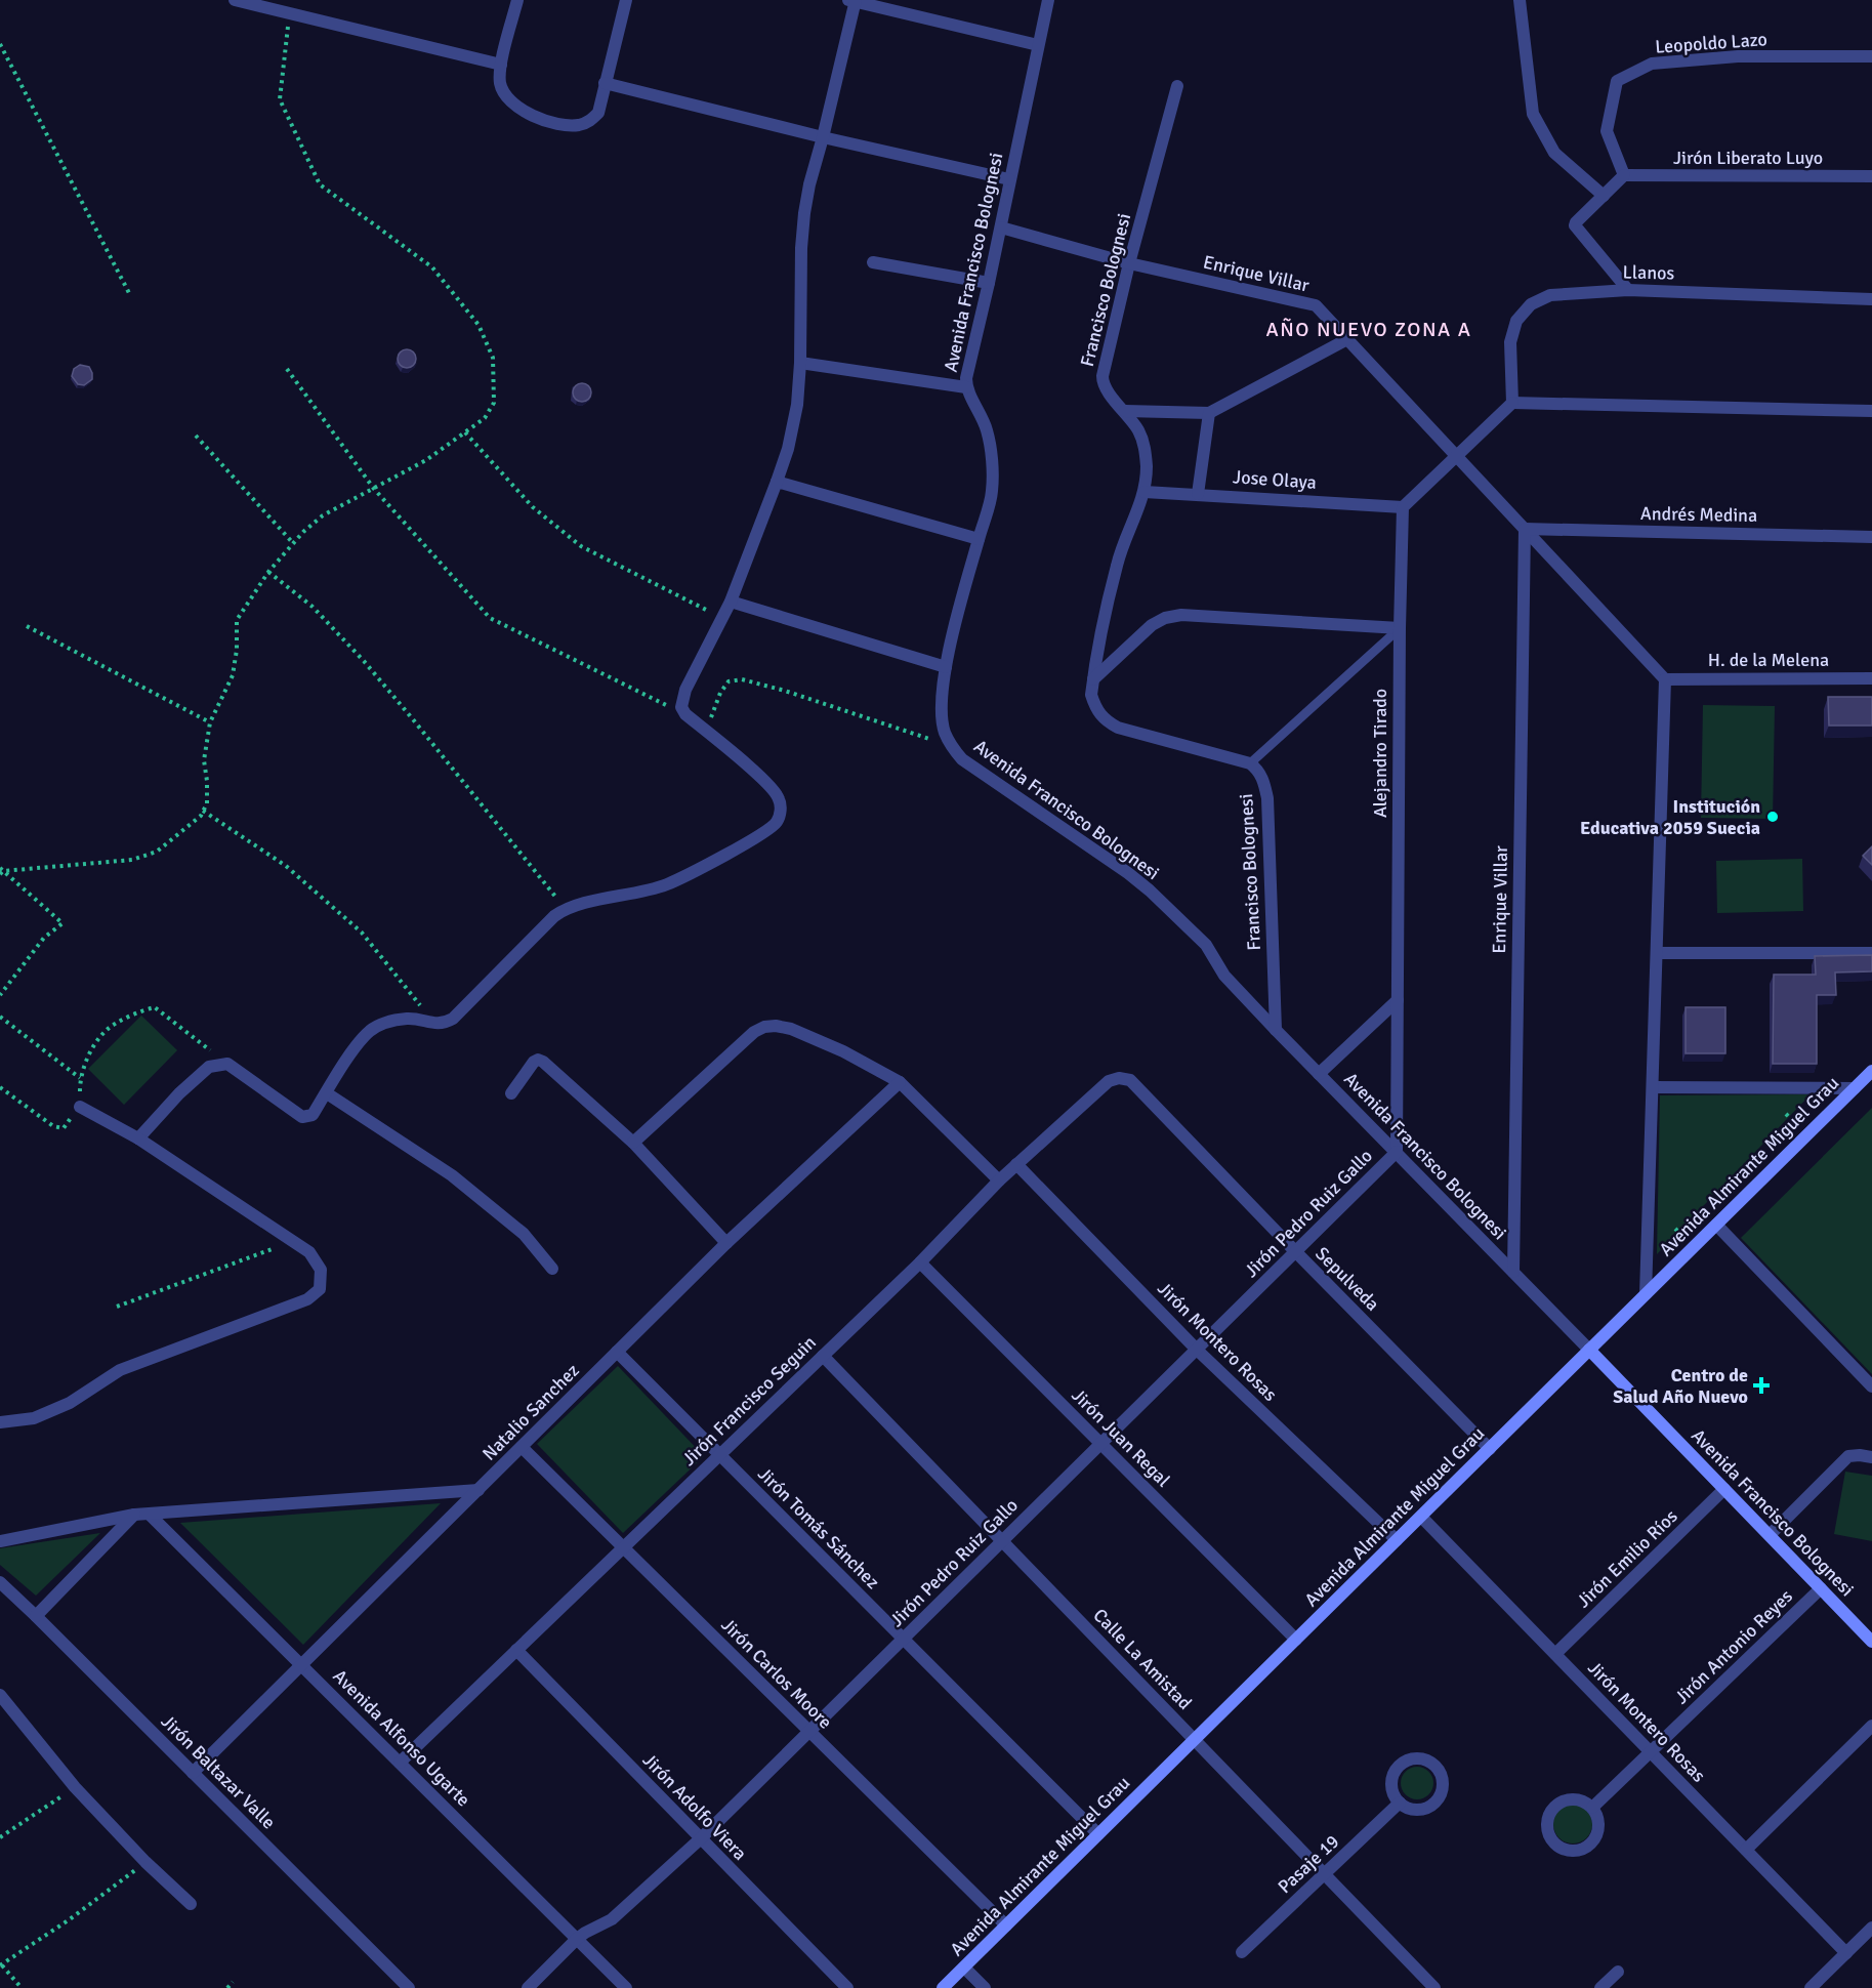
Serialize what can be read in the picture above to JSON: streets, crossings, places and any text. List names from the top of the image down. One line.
{"streets":{"street":["Leopoldo Lazo","Jirón Liberato Luyo","Avenida Francisco Bolognesi","Llanos","Enrique Villar","Francisco Bolognesi","Jose Olaya","Andrés Medina","H. de la Melena","Alejandro Tirado","Avenida Almirante Miguel Grau","Jirón Pedro Ruiz Gallo","Sepulveda","Jirón Montero Rosas","Jirón Francisco Seguin","Natalio Sanchez","Jirón Juan Regal","Jirón Tomás Sánchez","Jirón Emilio Ríos","Jirón Antonio Reyes","Calle La Amistad","Jirón Carlos Moore","Avenida Alfonso Ugarte","Jirón Baltazar Valle","Jirón Adolfo Viera","Pasaje 19"]},"crossings":[["Leopoldo Lazo","Jirón Liberato Luyo"],["Avenida Francisco Bolognesi","Enrique Villar"],["Avenida Francisco Bolognesi","Francisco Bolognesi"],["Avenida Francisco Bolognesi","Alejandro Tirado"],["Avenida Francisco Bolognesi","Avenida Almirante Miguel Grau"],["Avenida Francisco Bolognesi","Jirón Pedro Ruiz Gallo"],["Avenida Francisco Bolognesi","Jirón Emilio Ríos"],["Avenida Francisco Bolognesi","Jirón Antonio Reyes"],["Enrique Villar","Francisco Bolognesi"],["Enrique Villar","Andrés Medina"],["Enrique Villar","H. de la Melena"],["Francisco Bolognesi","Jose Olaya"],["Jose Olaya","Alejandro Tirado"],["Alejandro Tirado","Jirón Pedro Ruiz Gallo"],["Avenida Almirante Miguel Grau","Sepulveda"],["Avenida Almirante Miguel Grau","Jirón Montero Rosas"],["Avenida Almirante Miguel Grau","Jirón Juan Regal"],["Avenida Almirante Miguel Grau","Jirón Tomás Sánchez"],["Avenida Almirante Miguel Grau","Calle La Amistad"],["Avenida Almirante Miguel Grau","Jirón Carlos Moore"],["Jirón Pedro Ruiz Gallo","Sepulveda"],["Jirón Pedro Ruiz Gallo","Jirón Montero Rosas"],["Jirón Pedro Ruiz Gallo","Jirón Juan Regal"],["Jirón Pedro Ruiz Gallo","Jirón Tomás Sánchez"],["Jirón Pedro Ruiz Gallo","Calle La Amistad"],["Jirón Pedro Ruiz Gallo","Jirón Carlos Moore"],["Jirón Pedro Ruiz Gallo","Avenida Alfonso Ugarte"],["Jirón Pedro Ruiz Gallo","Jirón Adolfo Viera"],["Sepulveda","Jirón Francisco Seguin"],["Jirón Montero Rosas","Jirón Francisco Seguin"],["Jirón Montero Rosas","Jirón Emilio Ríos"],["Jirón Montero Rosas","Jirón Antonio Reyes"],["Jirón Francisco Seguin","Jirón Juan Regal"],["Jirón Francisco Seguin","Jirón Tomás Sánchez"],["Jirón Francisco Seguin","Calle La Amistad"],["Jirón Francisco Seguin","Jirón Carlos Moore"],["Jirón Francisco Seguin","Avenida Alfonso Ugarte"],["Jirón Francisco Seguin","Jirón Adolfo Viera"],["Natalio Sanchez","Jirón Tomás Sánchez"],["Natalio Sanchez","Jirón Carlos Moore"],["Natalio Sanchez","Avenida Alfonso Ugarte"],["Natalio Sanchez","Jirón Baltazar Valle"],["Calle La Amistad","Pasaje 19"]],"districts":["AÑO NUEVO ZONA A"],"places":{"other":["Institución Educativa 2059 Suecia"],"health":["Centro de Salud Año Nuevo"]}}
